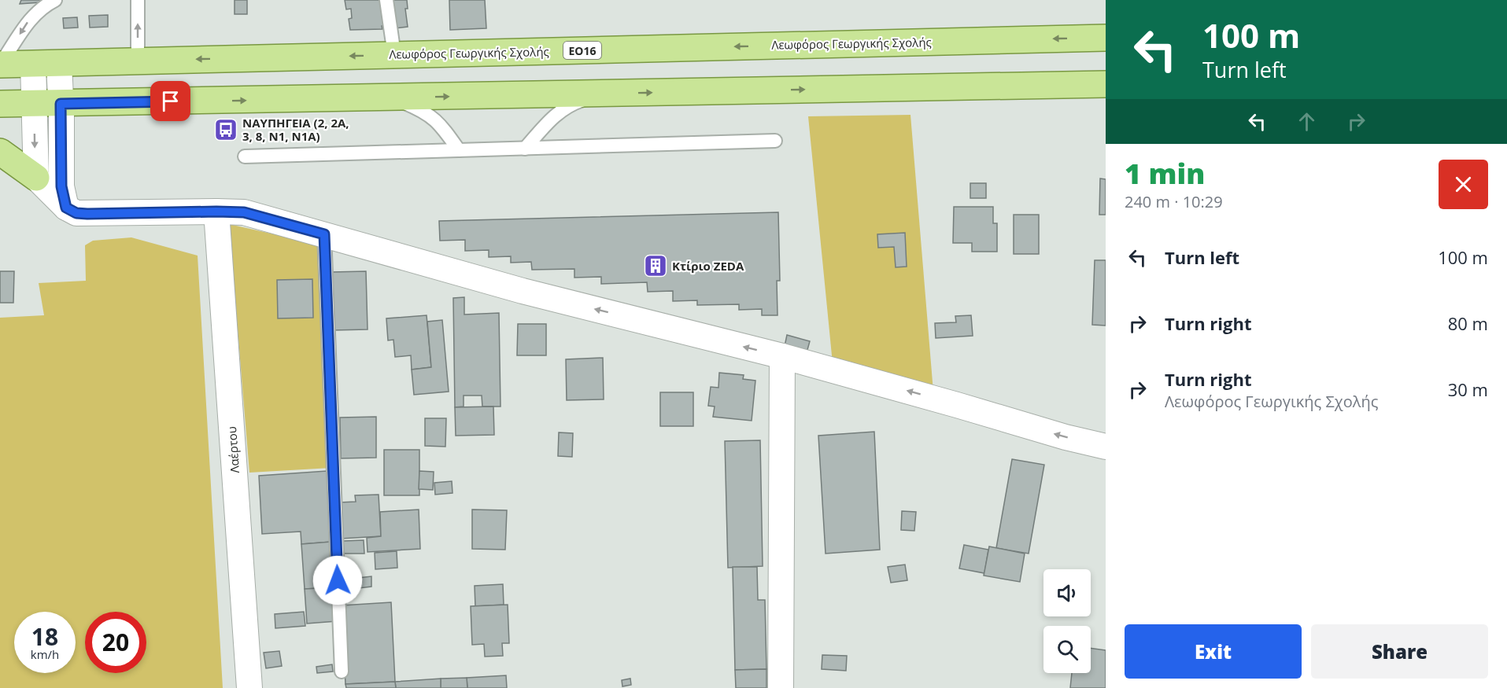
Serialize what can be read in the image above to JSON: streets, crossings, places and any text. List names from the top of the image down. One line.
{"streets":{"main road":["Λεωφόρος Γεωργικής Σχολής","ΕΟ16"],"street":["Λαέρτου"]},"crossings":[["Λεωφόρος Γεωργικής Σχολής","ΕΟ16"]],"places":{"bus stop":["ΝΑΥΠΗΓΕΙΑ (2, 2Α, 3, 8, Ν1, Ν1Α)"],"building":["Κτίριο ZEDA"]},"page":{"turn":["100 m","Turn left"],"heading":["1 min","240 m · 10:29"],"list":[{"name":"Turn left","value":"100 m"},{"name":"Turn right","value":"80 m"},{"name":"Turn right","note":"Λεωφόρος Γεωργικής Σχολής","value":"30 m"}],"speed":"18 km/h","limit":"20","buttons":["Exit","Share"]}}
